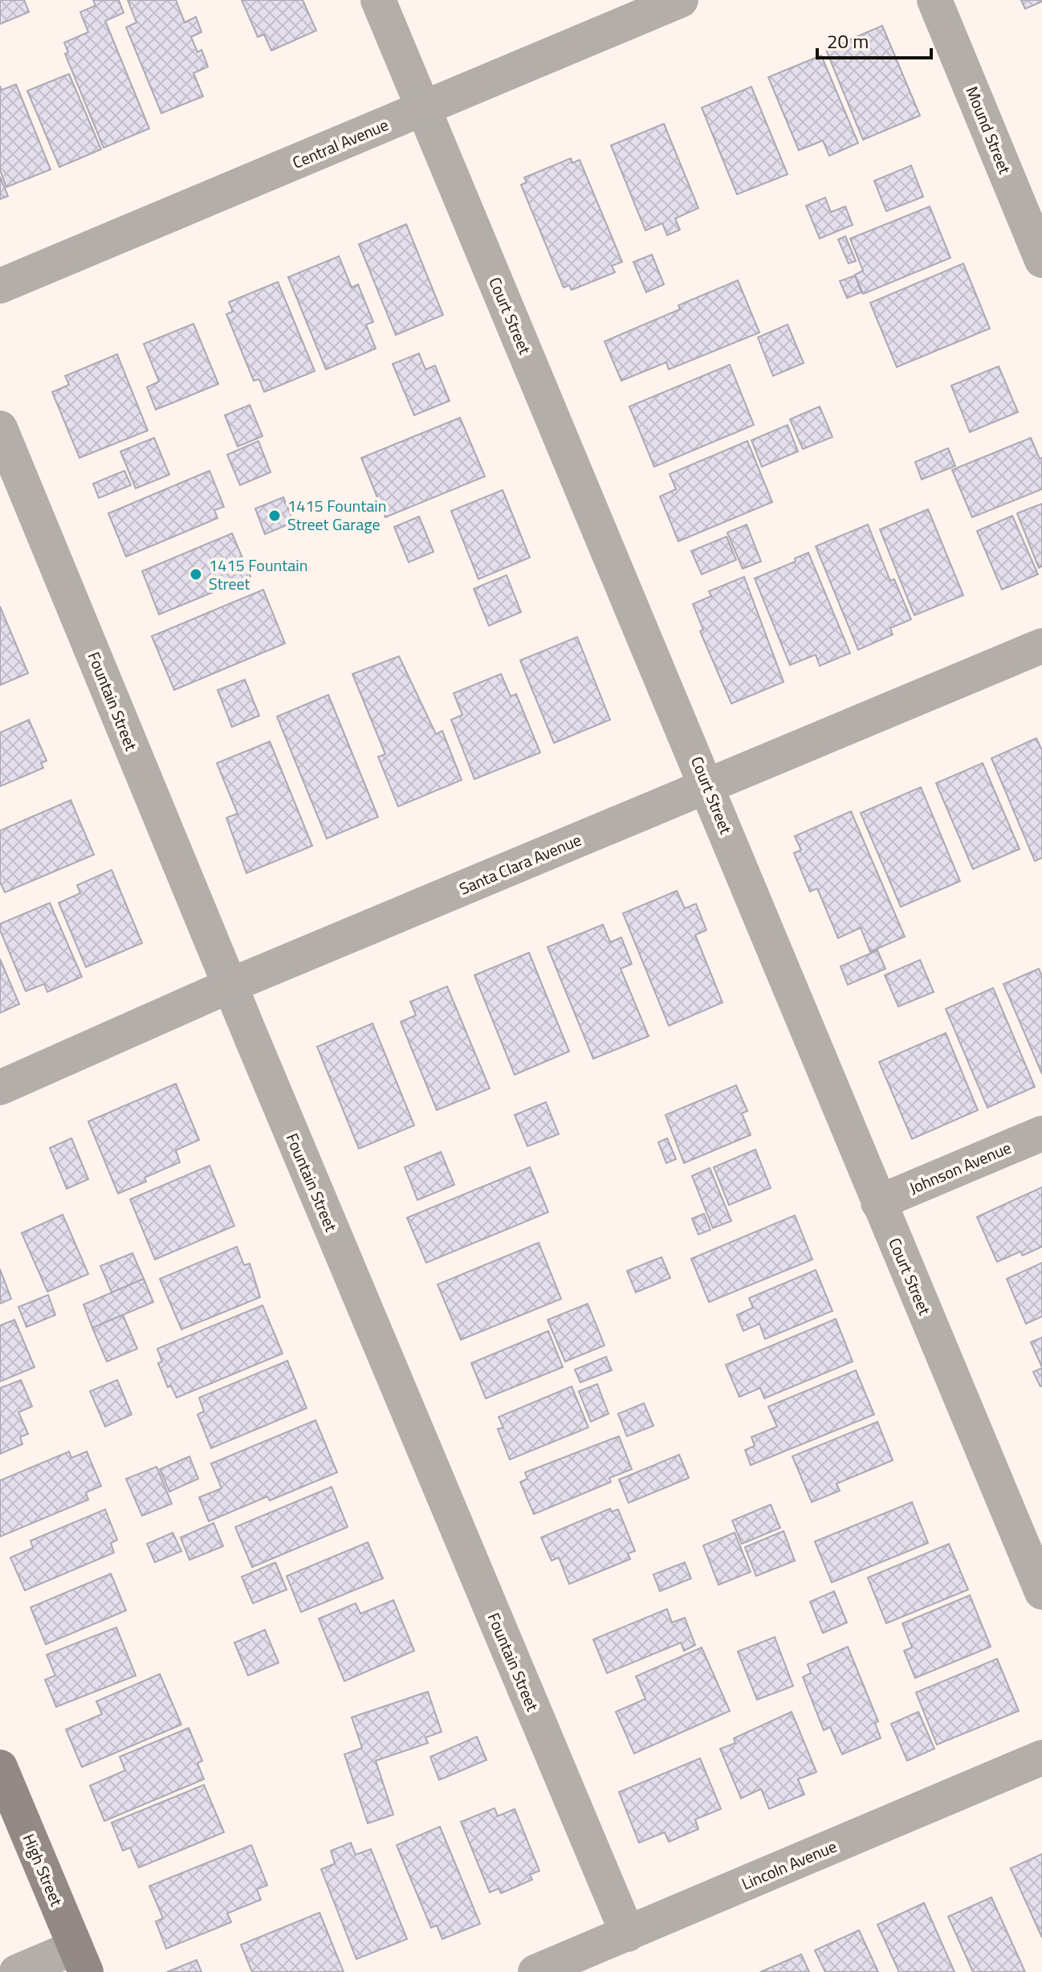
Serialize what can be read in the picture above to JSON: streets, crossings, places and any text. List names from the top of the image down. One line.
{"streets":{"main road":["High Street"],"street":["Mound Street","Central Avenue","Court Street","Fountain Street","Santa Clara Avenue","Johnson Avenue","Lincoln Avenue"]},"crossings":[["Central Avenue","Court Street"],["Court Street","Santa Clara Avenue"],["Court Street","Johnson Avenue"],["Fountain Street","Santa Clara Avenue"],["Fountain Street","Lincoln Avenue"]],"places":["1415 Fountain Street Garage","1415 Fountain Street"],"scale_bar":"20 m"}
